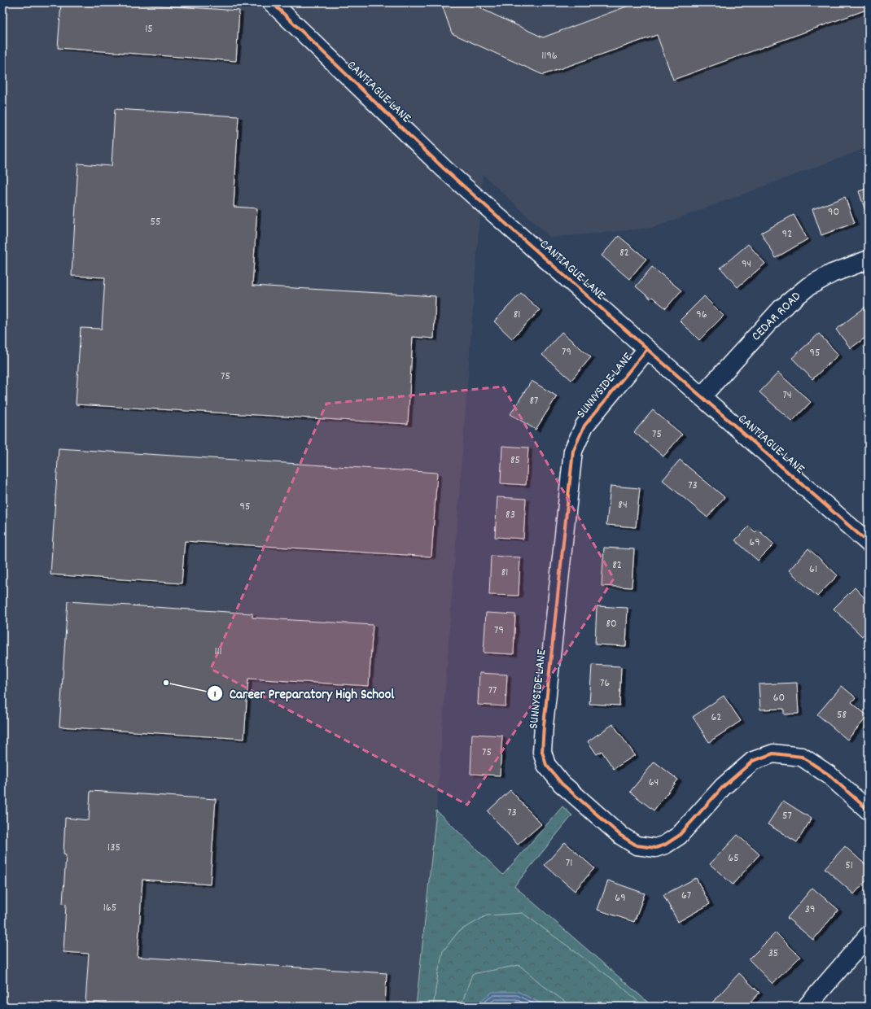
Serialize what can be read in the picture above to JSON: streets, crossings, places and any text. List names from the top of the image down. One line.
{"streets":{"street":["CANTIAGUE LANE","CEDAR ROAD","SUNNYSIDE LANE"]},"crossings":[["CANTIAGUE LANE","CEDAR ROAD"],["CANTIAGUE LANE","SUNNYSIDE LANE"]],"places":["Career Preparatory High School"],"house_numbers":["15","1196","90","55","92","82","94","81","96","79","95","75","74","87","75","85","73","84","95","83","69","82","61","81","80","79","111","76","77","60","58","62","75","64","73","57","135","65","71","51","67","69","165","39","35"]}
